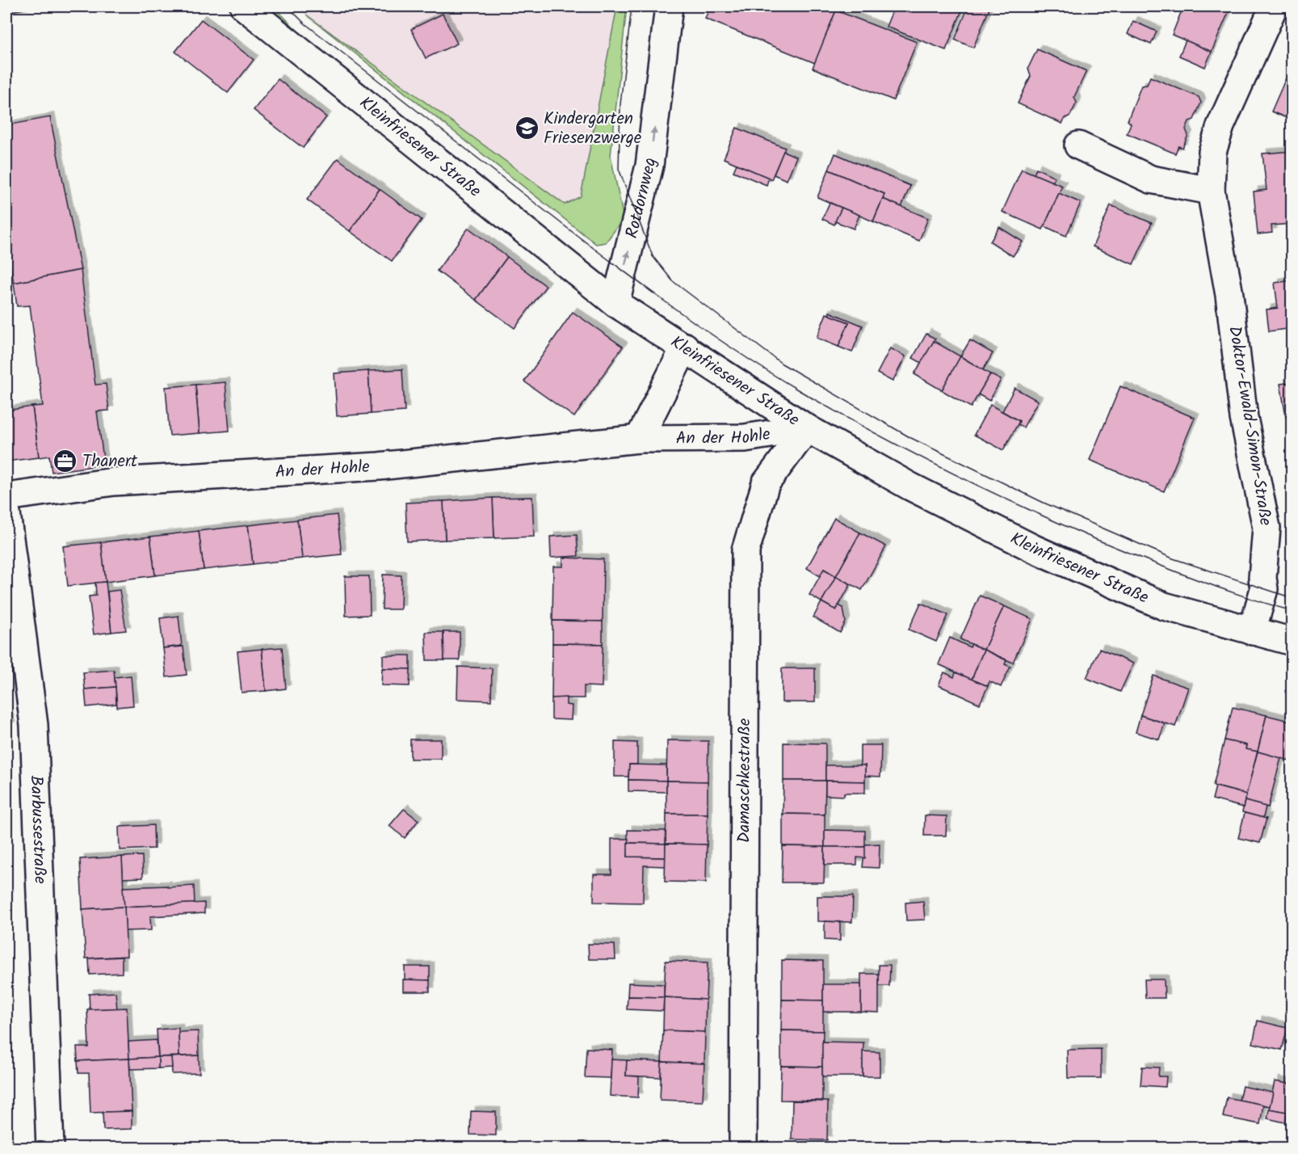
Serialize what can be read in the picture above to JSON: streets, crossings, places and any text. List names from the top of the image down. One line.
{"streets":{"street":["Kleinfriesener Straße","Rotdornweg","Doktor-Ewald-Simon-Straße","An der Hohle","Damaschkestraße","Barbussestraße"]},"crossings":[["Kleinfriesener Straße","Rotdornweg"],["Kleinfriesener Straße","Doktor-Ewald-Simon-Straße"],["Kleinfriesener Straße","An der Hohle"],["Kleinfriesener Straße","Damaschkestraße"],["An der Hohle","Damaschkestraße"]],"one_way":["Rotdornweg"],"places":{"school or university":["Kindergarten Friesenzwerge"],"office":["Thanert"]}}
